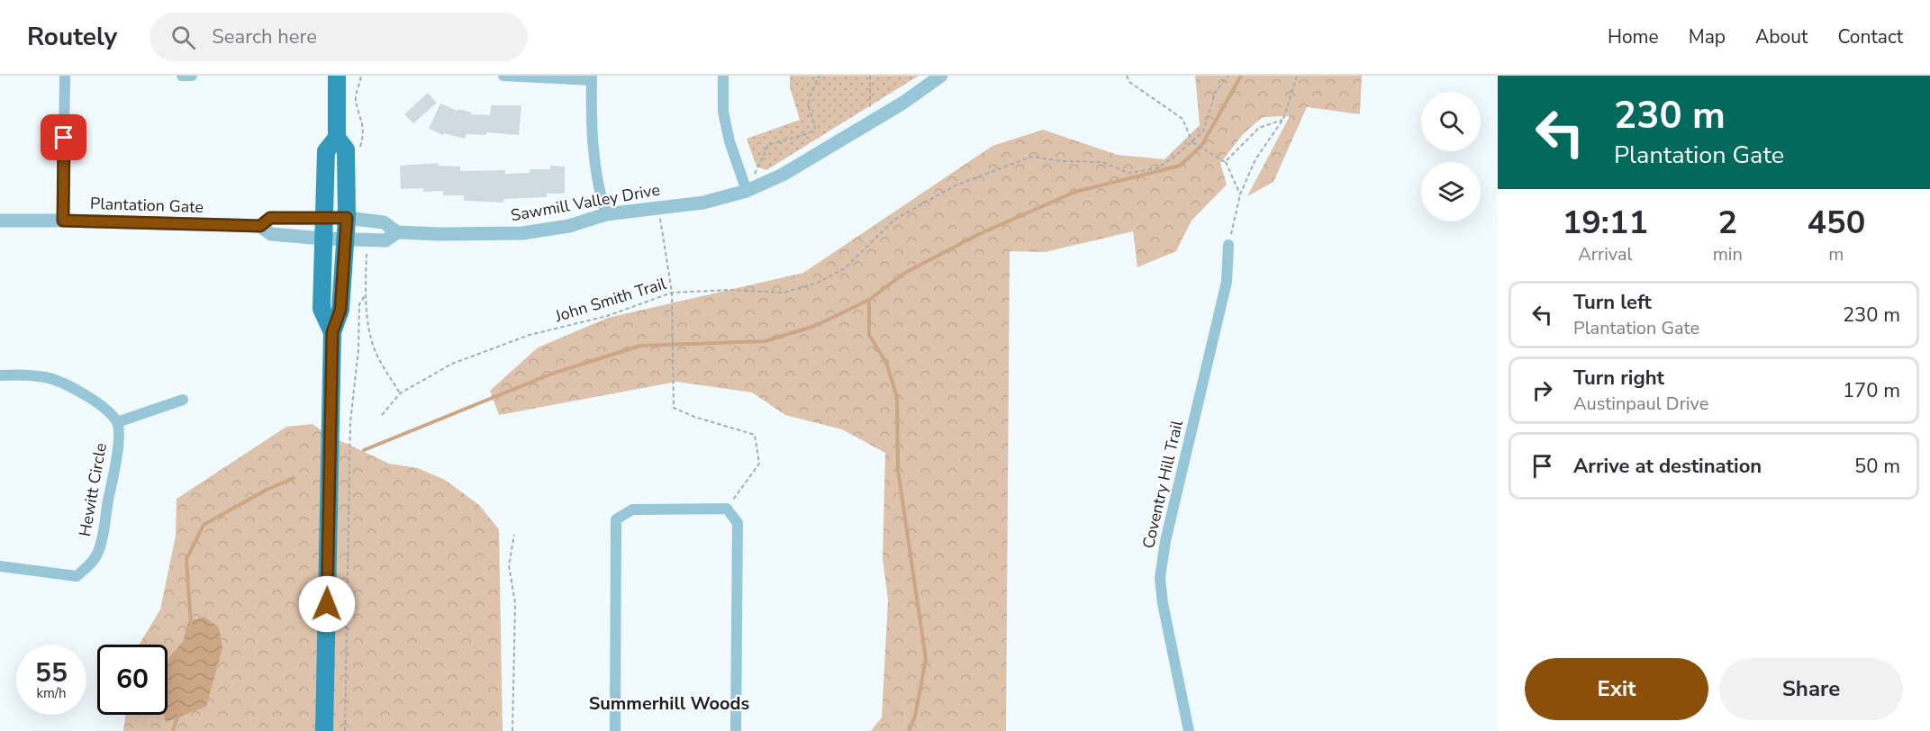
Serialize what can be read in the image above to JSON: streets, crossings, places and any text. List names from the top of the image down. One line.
{"streets":{"street":["Sawmill Valley Drive","Plantation Gate","Coventry Hill Trail","Hewitt Circle"],"path":["John Smith Trail"]},"crossings":[["Sawmill Valley Drive","Plantation Gate"]],"districts":["Summerhill Woods"],"page":{"header":"Routely","search":"Search here","nav":["Home","Map","About","Contact"],"turn":["230 m","Plantation Gate"],"eta":["19:11","Arrival","2","min","450","m"],"list":[{"name":"Turn left","note":"Plantation Gate","value":"230 m"},{"name":"Turn right","note":"Austinpaul Drive","value":"170 m"},{"name":"Arrive at destination","value":"50 m"}],"speed":"55 km/h","limit":"60","buttons":["Exit","Share"]}}
